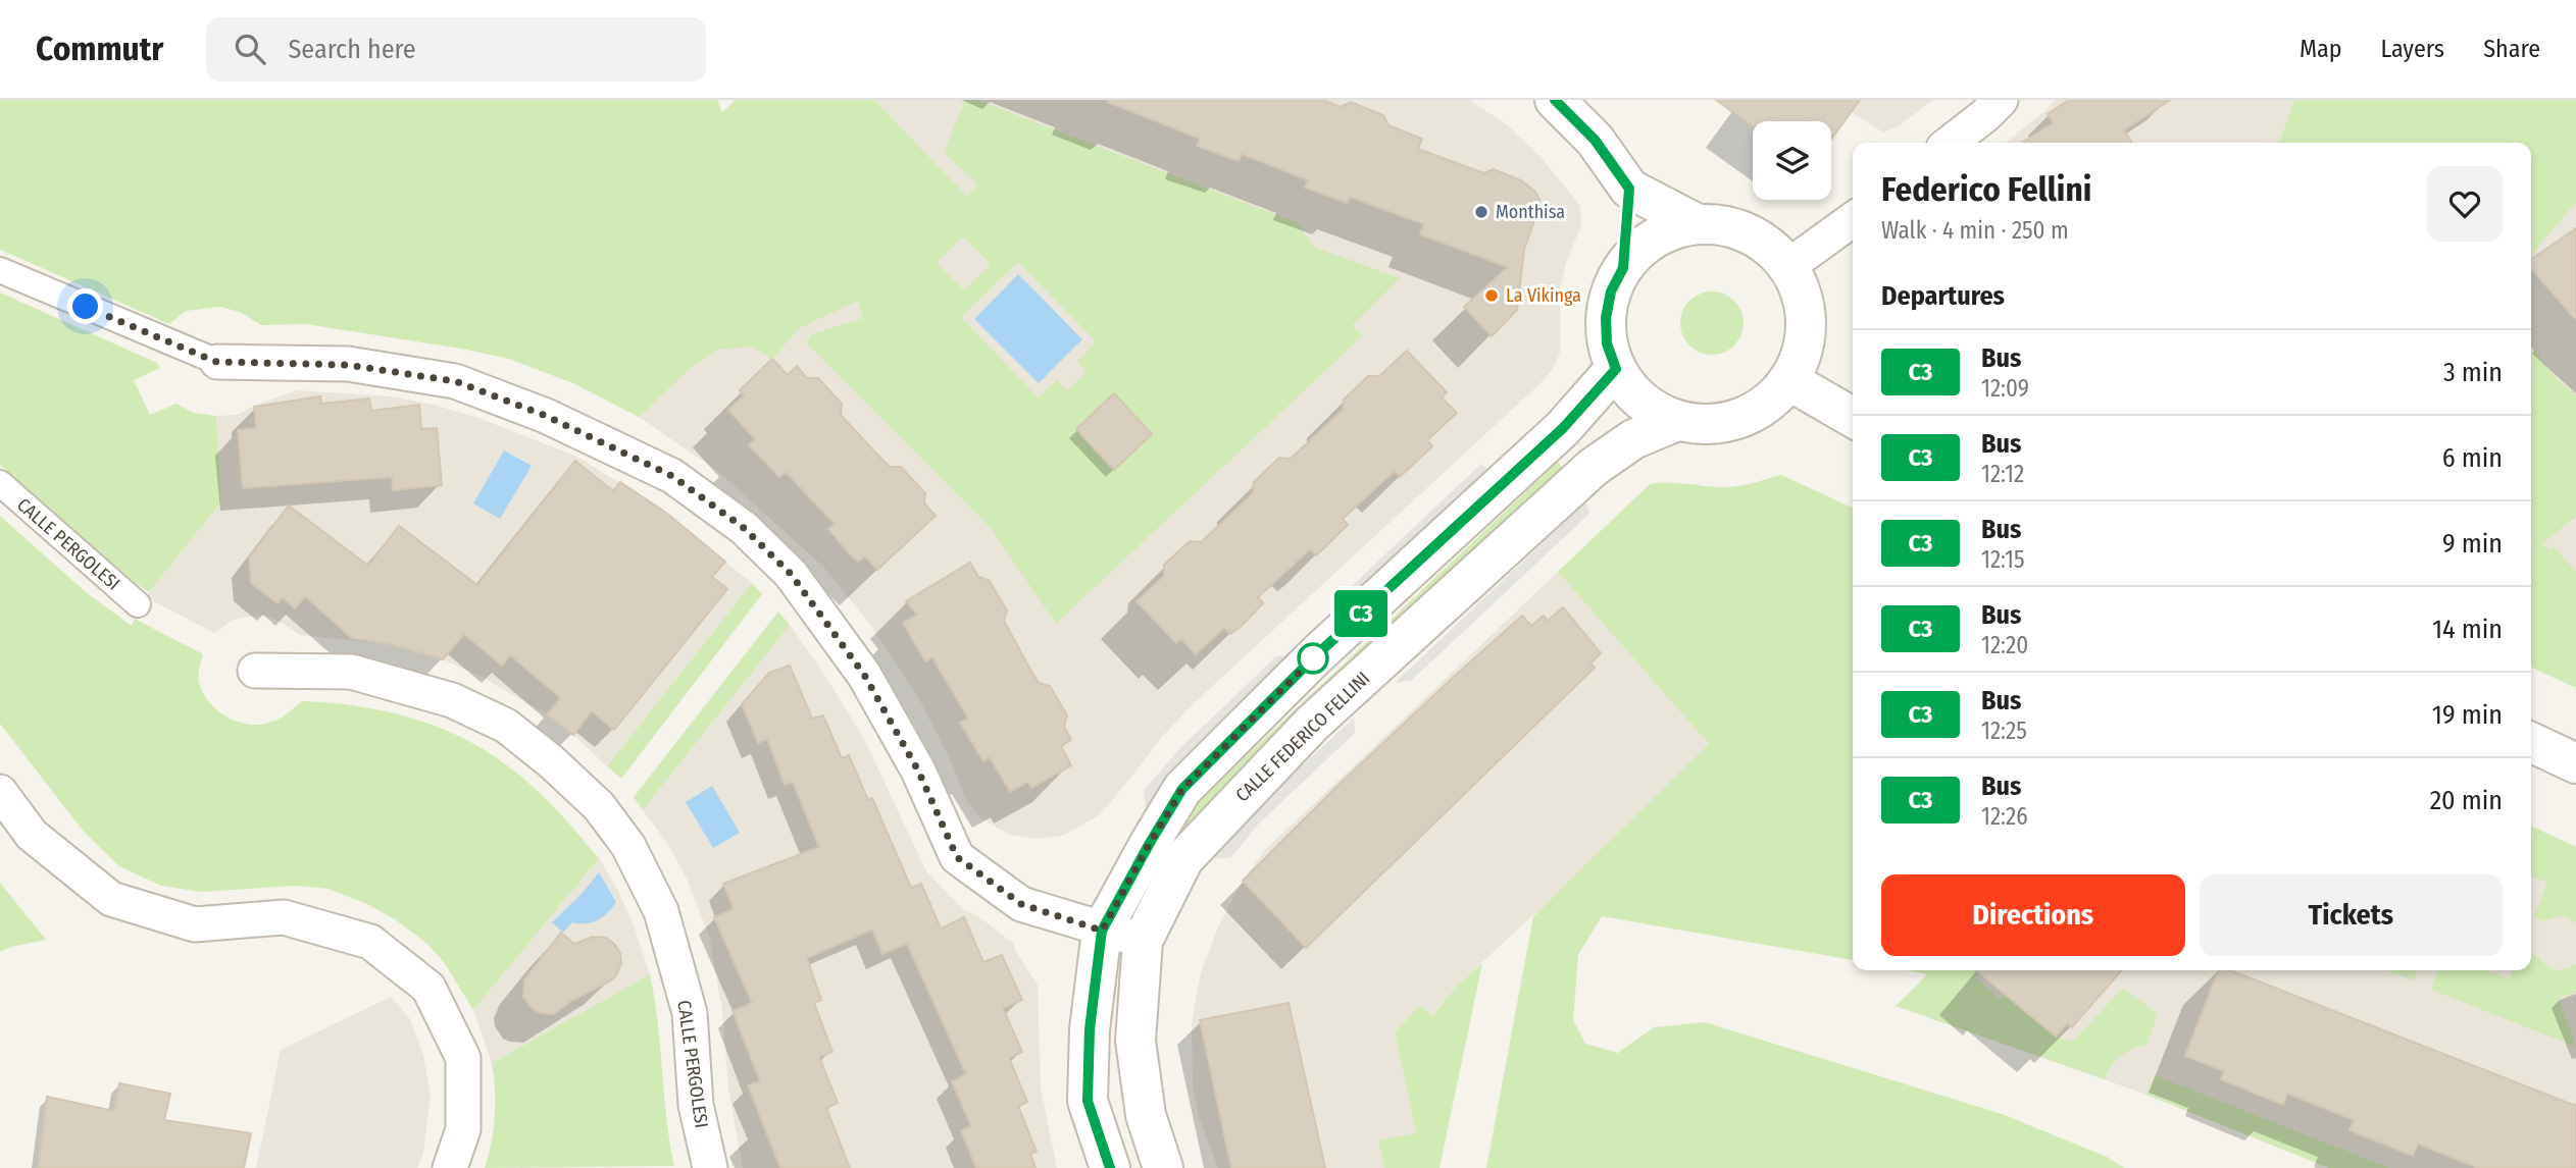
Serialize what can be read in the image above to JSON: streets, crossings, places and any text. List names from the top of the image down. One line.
{"streets":{"street":["CALLE PERGOLESI","CALLE FEDERICO FELLINI"]},"places":["Monthisa","La Vikinga"],"lines":["bus line C3"],"page":{"header":"Commutr","search":"Search here","nav":["Map","Layers","Share"],"on_map":"C3","heading":[["Federico Fellini","Walk · 4 min · 250 m"],"Departures"],"list":[{"mark":"C3","name":"Bus","note":"12:09","value":"3 min"},{"mark":"C3","name":"Bus","note":"12:12","value":"6 min"},{"mark":"C3","name":"Bus","note":"12:15","value":"9 min"},{"mark":"C3","name":"Bus","note":"12:20","value":"14 min"},{"mark":"C3","name":"Bus","note":"12:25","value":"19 min"},{"mark":"C3","name":"Bus","note":"12:26","value":"20 min"}],"buttons":["Directions","Tickets"]}}
